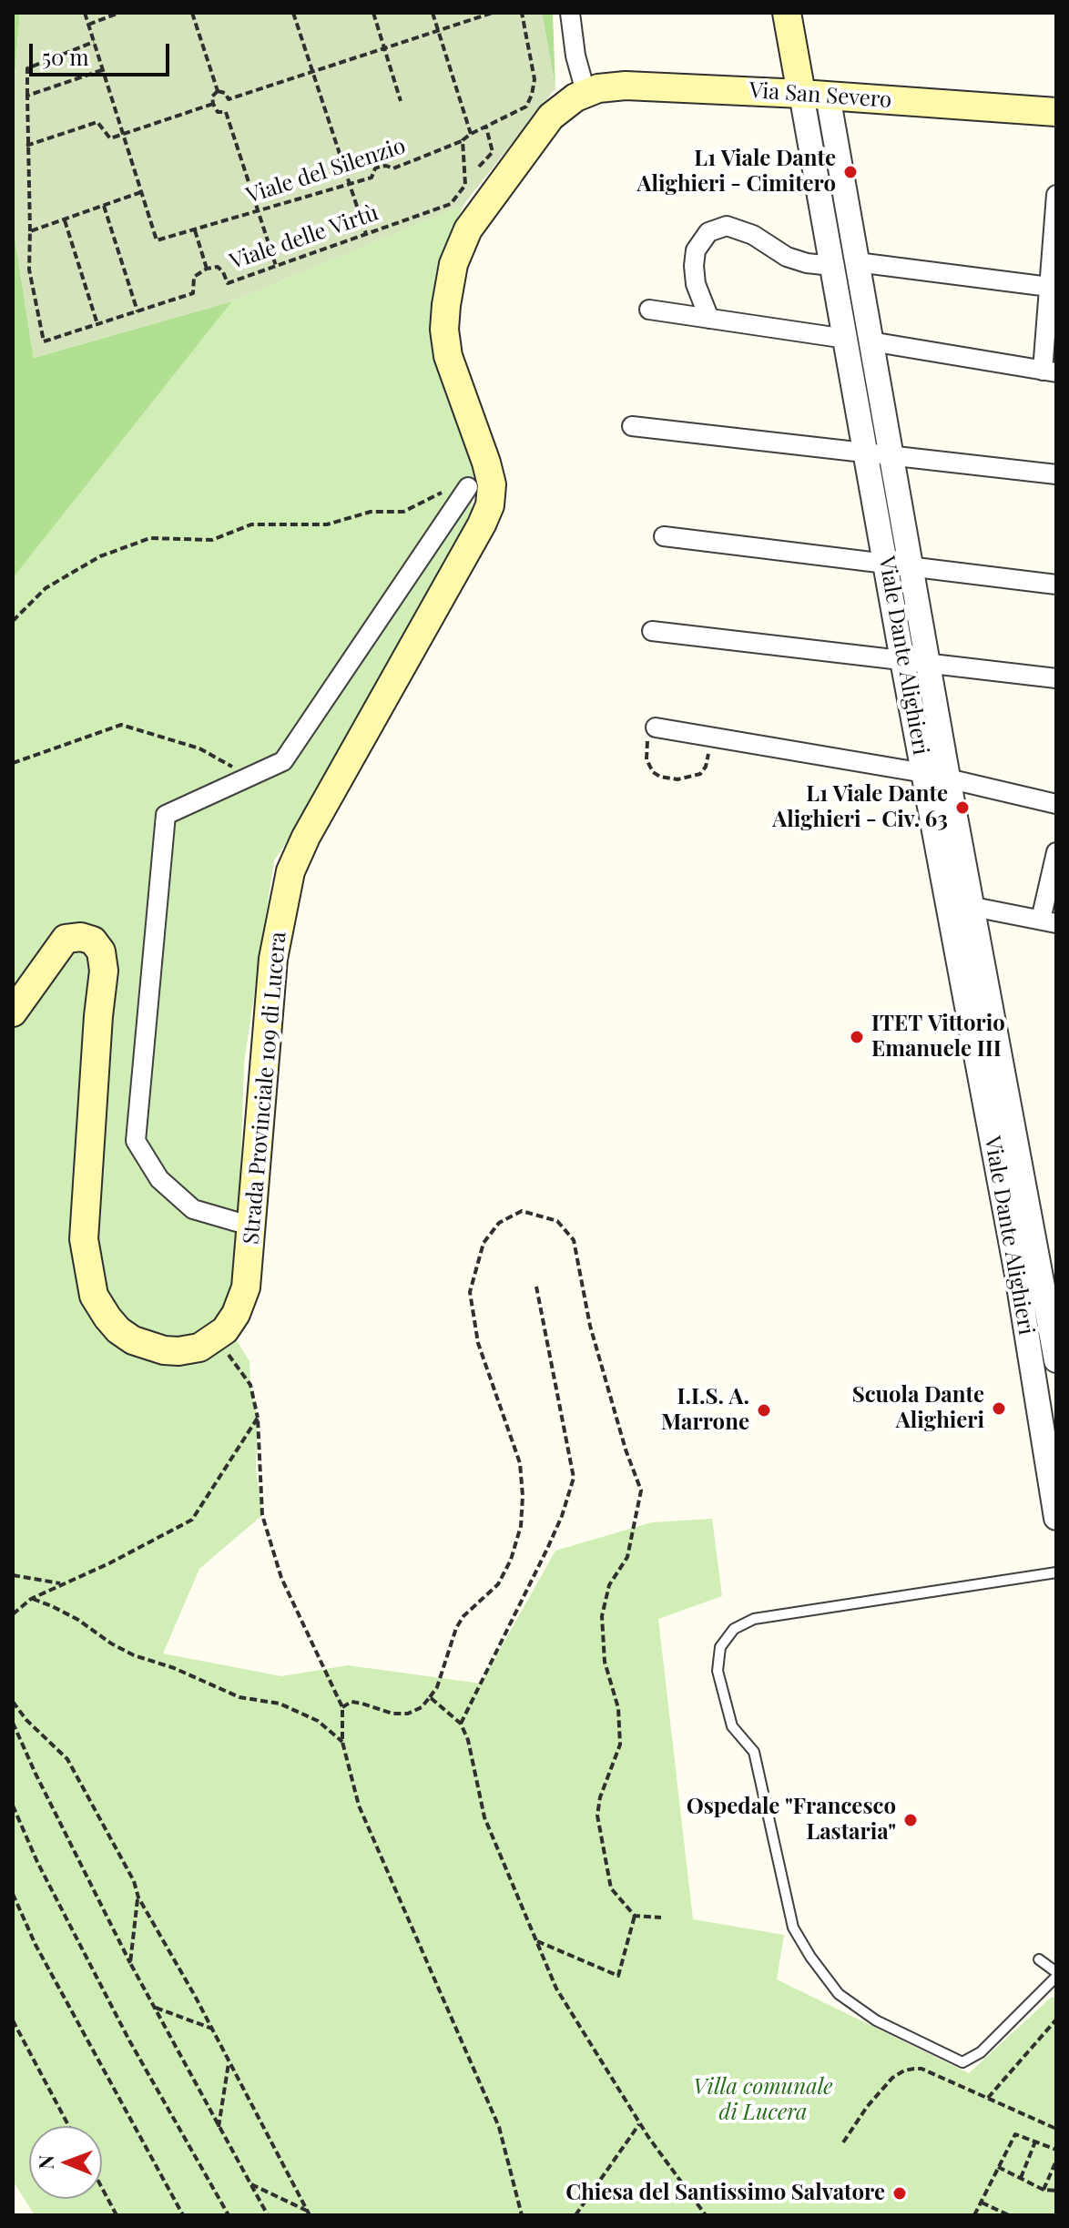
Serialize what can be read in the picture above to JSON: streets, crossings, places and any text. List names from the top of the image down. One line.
{"streets":{"main road":["Via San Severo","Strada Provinciale 109 di Lucera"],"street":["Viale Dante Alighieri"],"path":["Viale del Silenzio","Viale delle Virtù"]},"crossings":[["Via San Severo","Viale Dante Alighieri"],["Via San Severo","Strada Provinciale 109 di Lucera"],["Viale del Silenzio","Viale delle Virtù"]],"parks":["Villa comunale di Lucera"],"places":["L1 Viale Dante Alighieri - Cimitero","L1 Viale Dante Alighieri - Civ. 63","ITET Vittorio Emanuele III","Scuola Dante Alighieri","I.I.S. A. Marrone","Ospedale \"Francesco Lastaria\"","Chiesa del Santissimo Salvatore"],"scale_bar":"50 m","north":"left"}
